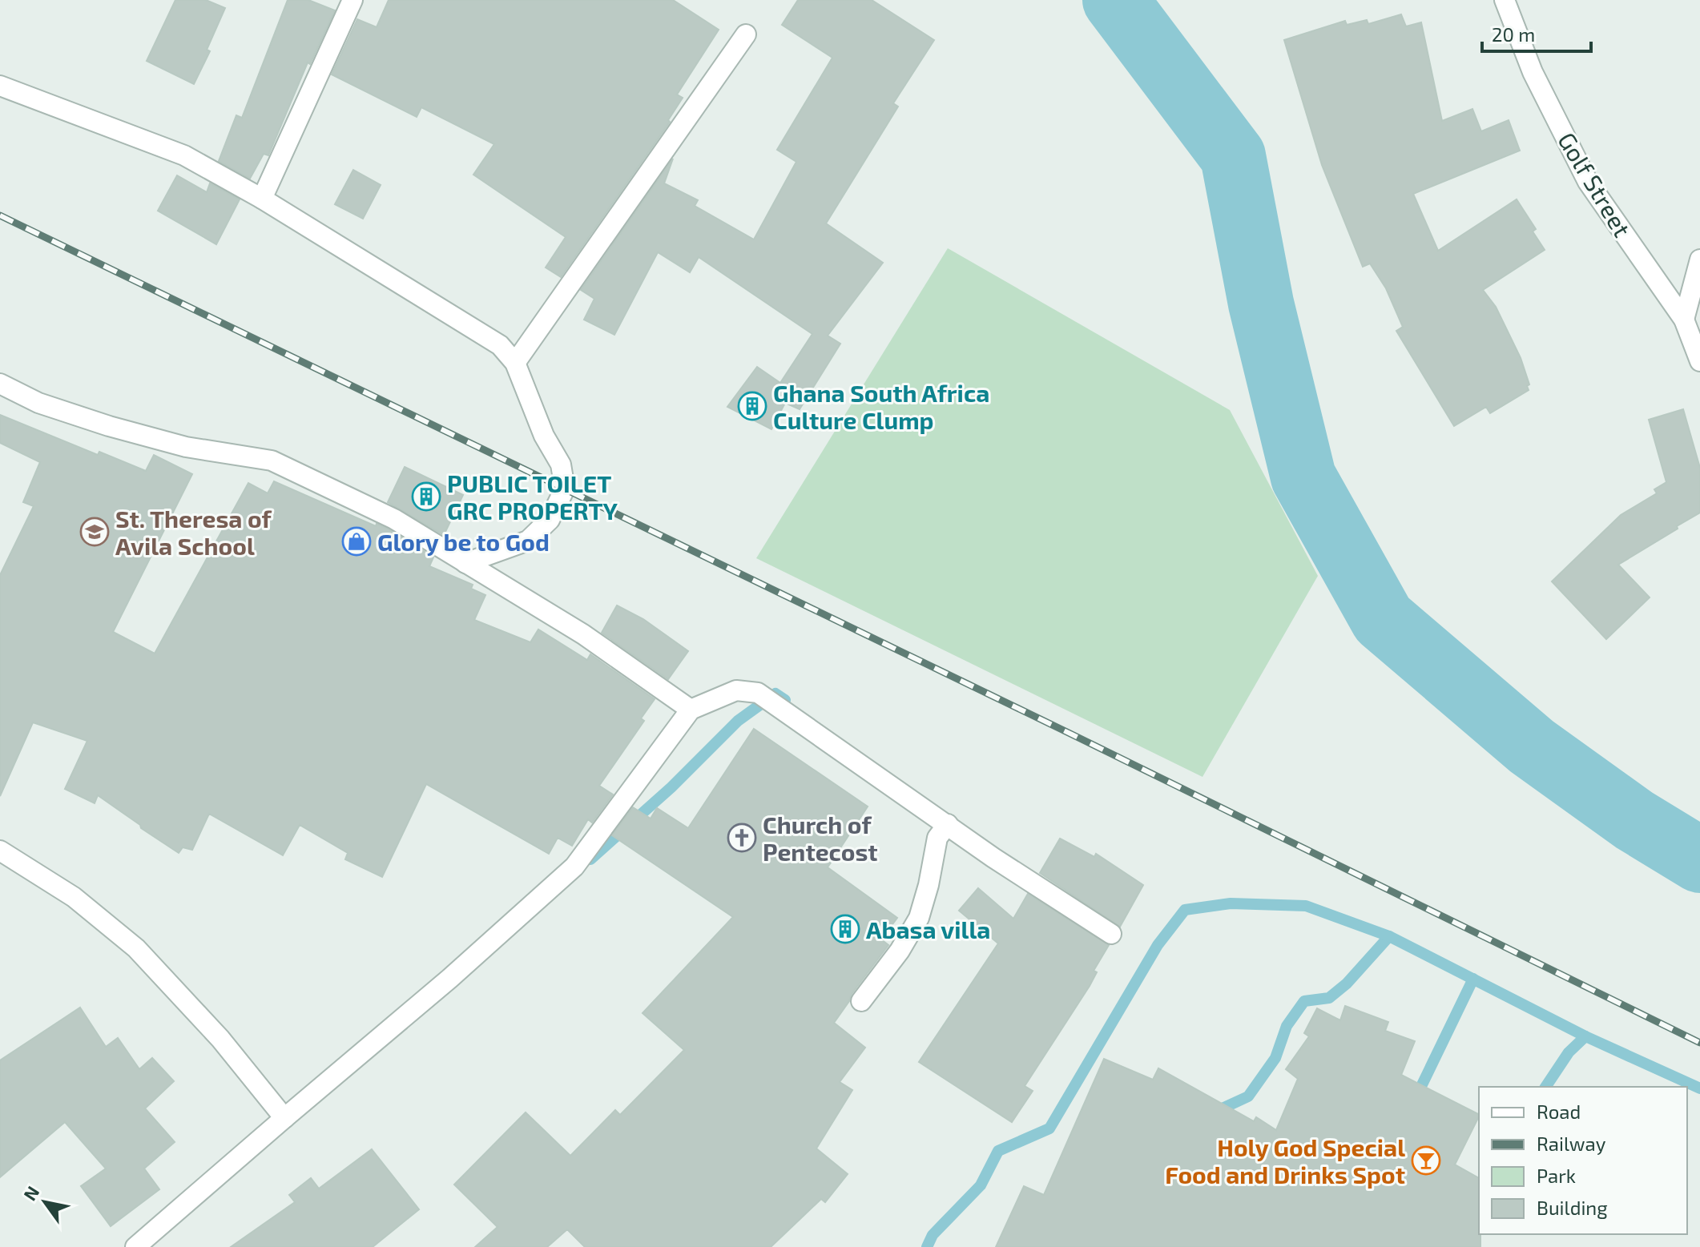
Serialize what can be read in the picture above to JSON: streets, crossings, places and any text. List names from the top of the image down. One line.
{"streets":{"street":["Golf Street"]},"places":{"building":["Ghana South Africa Culture Clump","PUBLIC TOILET GRC PROPERTY","Abasa villa"],"school or university":["St. Theresa of Avila School"],"shop":["Glory be to God"],"church":["Church of Pentecost"],"bar":["Holy God Special Food and Drinks Spot"]},"legend":["Road","Railway","Park","Building"],"scale_bar":"20 m","north":"top left"}
